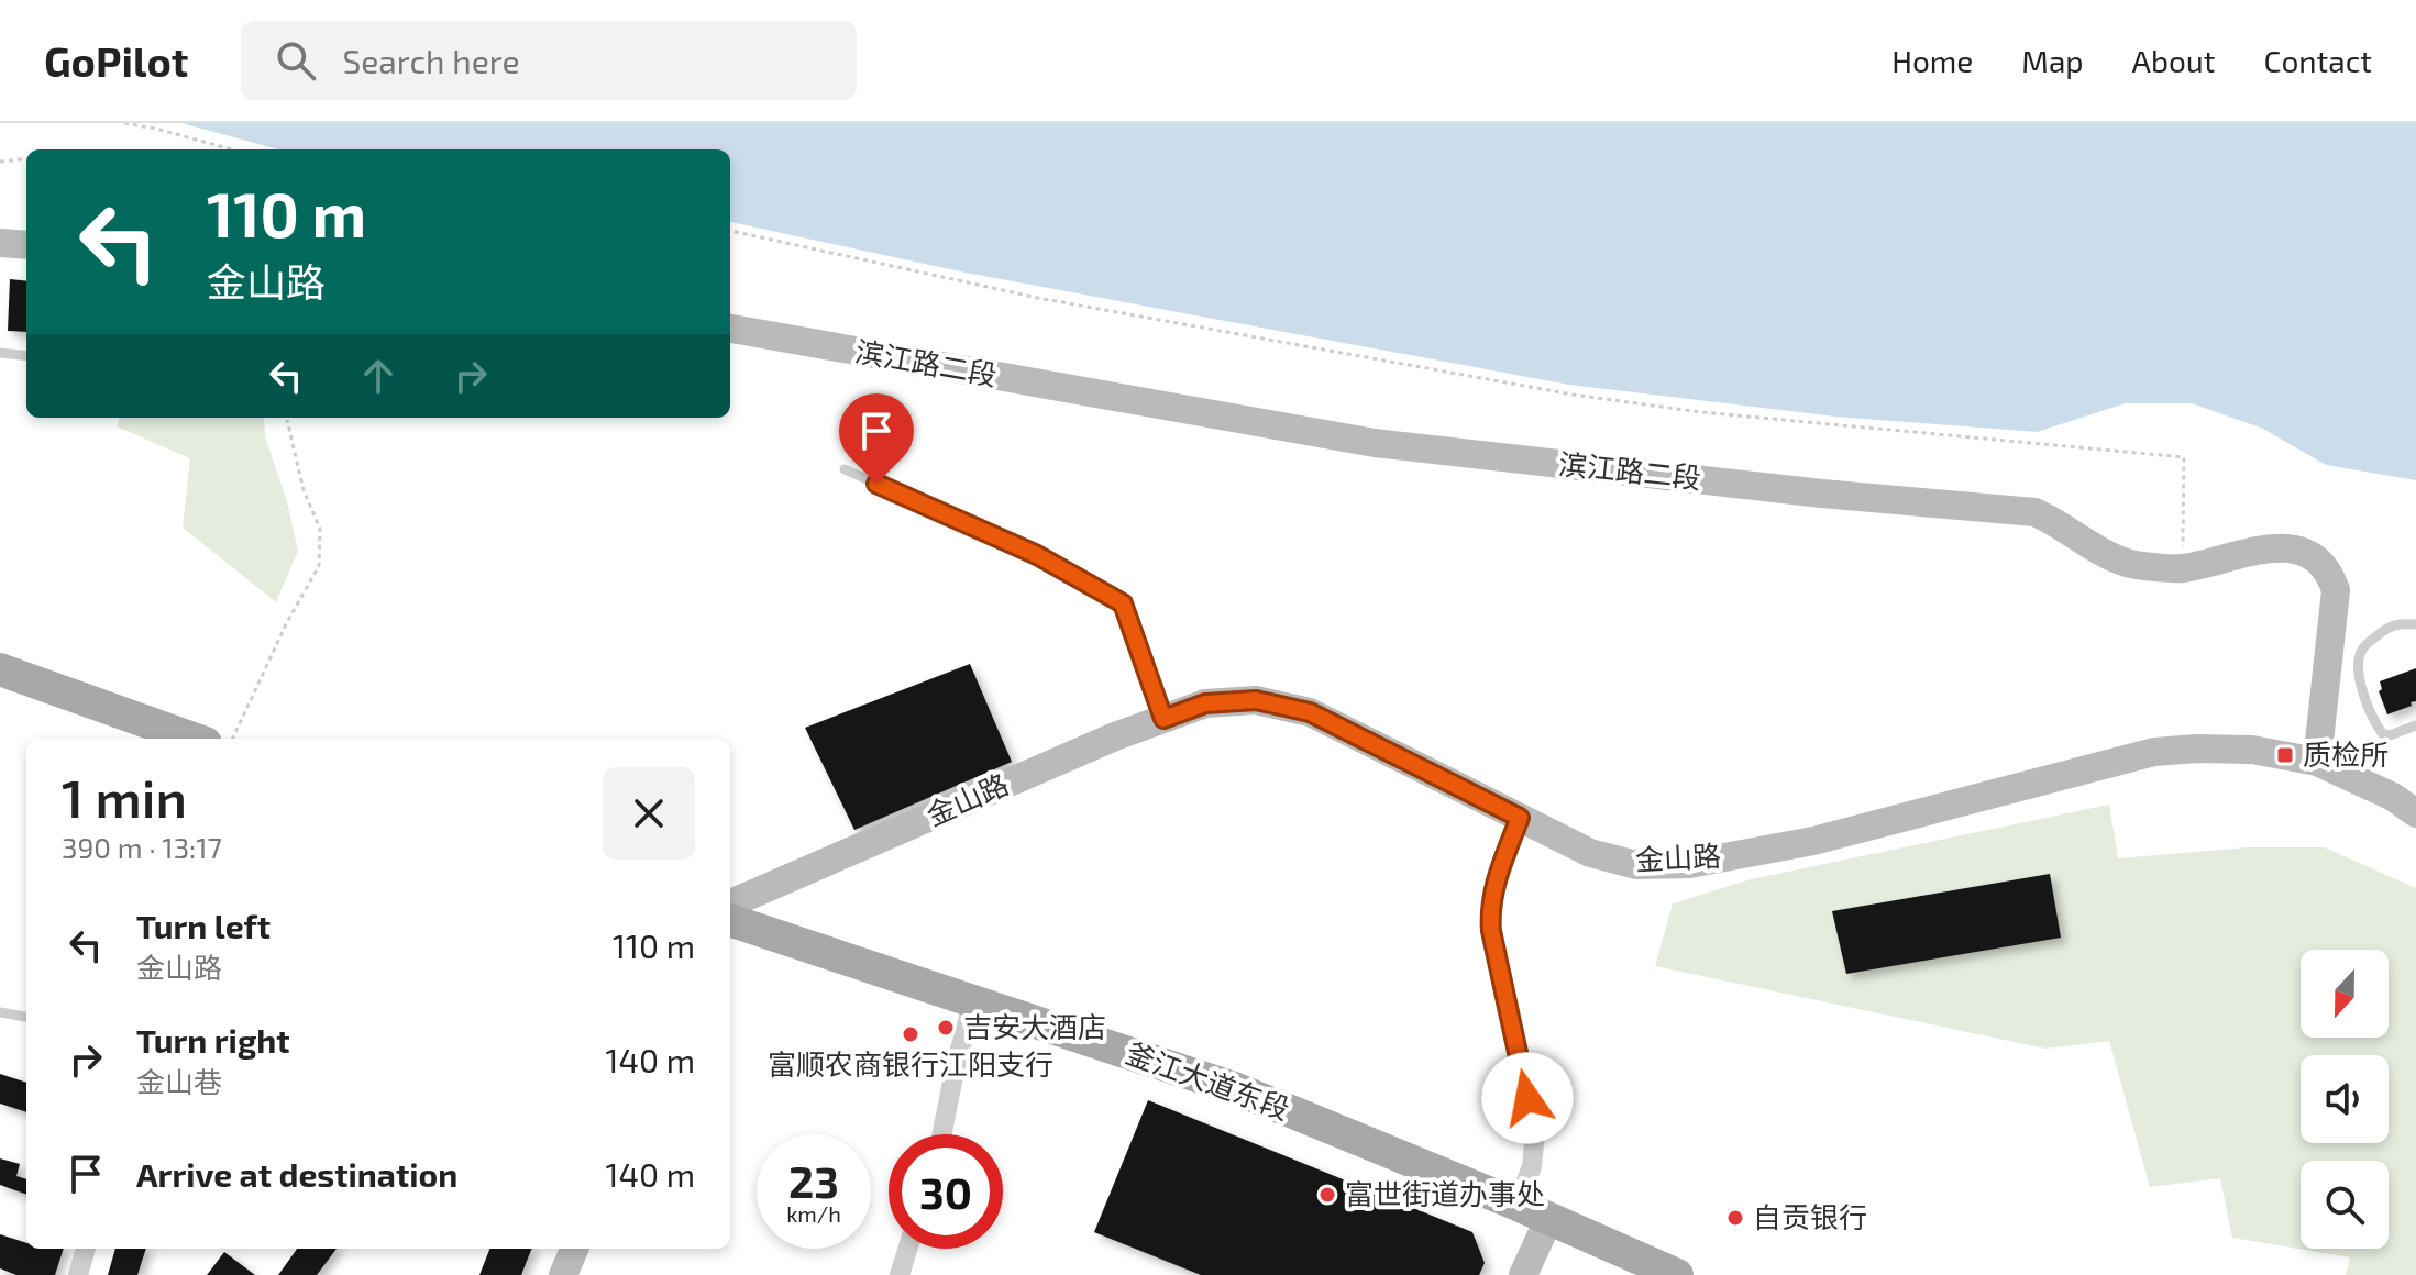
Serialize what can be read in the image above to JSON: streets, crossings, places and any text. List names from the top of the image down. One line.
{"streets":{"main road":["釜江大道东段"],"street":["滨江路二段","金山路"]},"crossings":[["滨江路二段","金山路"]],"places":{"transit":["质检所"],"other":["吉安大酒店","富顺农商银行江阳支行","富世街道办事处","自贡银行"]},"north":"bottom","page":{"header":"GoPilot","search":"Search here","nav":["Home","Map","About","Contact"],"turn":["110 m","金山路"],"heading":["1 min","390 m · 13:17"],"list":[{"name":"Turn left","note":"金山路","value":"110 m"},{"name":"Turn right","note":"金山巷","value":"140 m"},{"name":"Arrive at destination","value":"140 m"}],"speed":"23 km/h","limit":"30"}}
